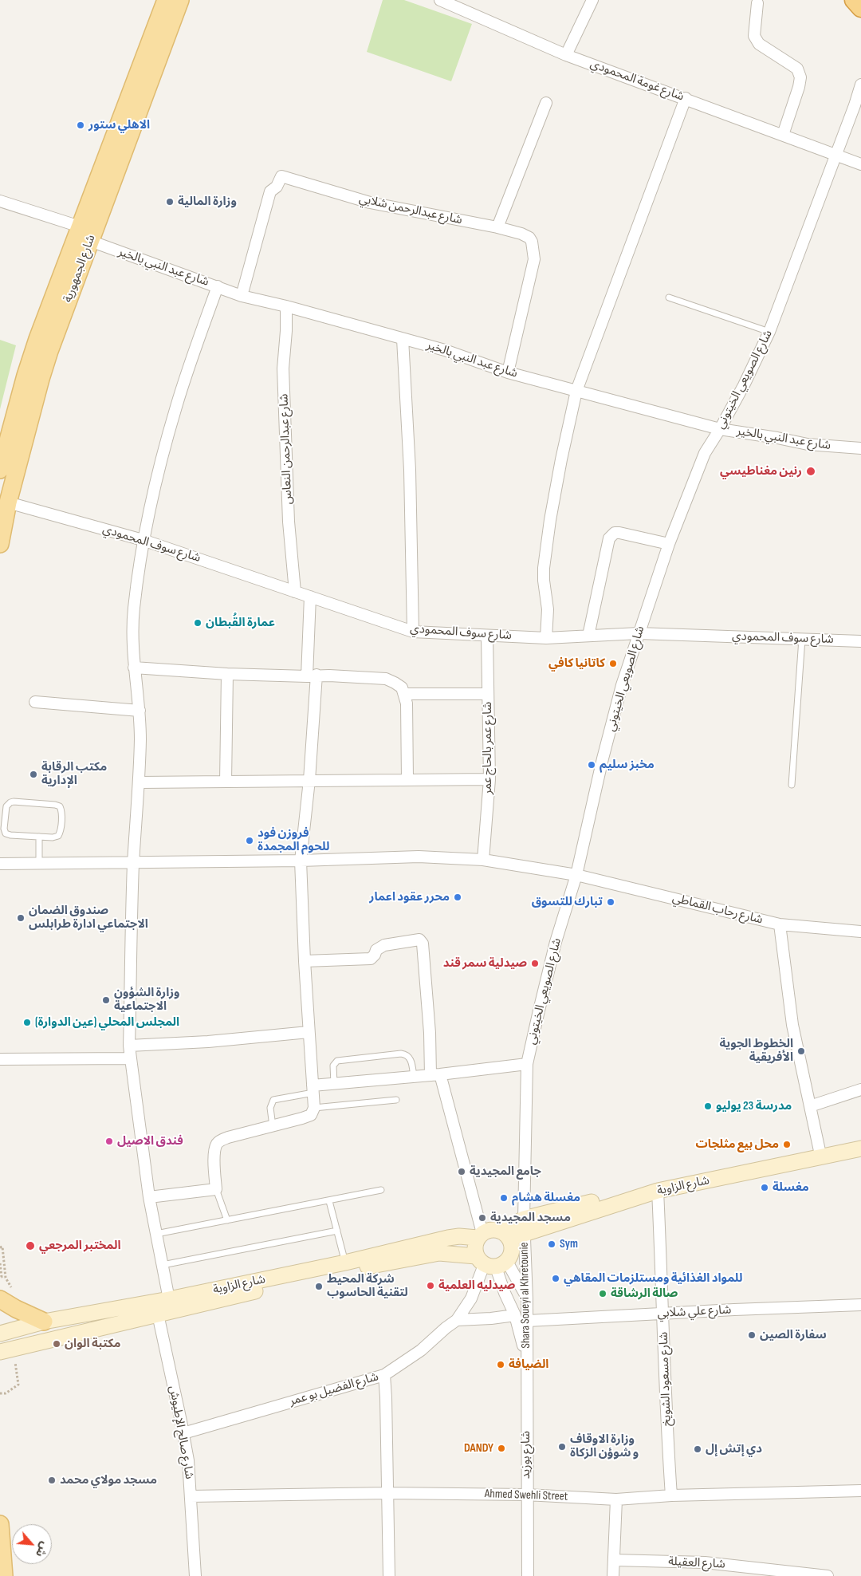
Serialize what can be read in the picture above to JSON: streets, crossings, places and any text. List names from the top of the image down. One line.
{"streets":{"main road":["شارع الجمهورية","شارع الزاوية"],"street":["شارع غومة المحمودي","شارع عبدالرحمن شلابي","شارع عبد النبي بالخير","شارع الصويعي الخيتوني","شارع عبدالرحمن النعاس","شارع سوف المحمودي","شارع عمر بالحاج عمر","شارع رحاب القماطي","Shara Soueyi al Khretounie","شارع علي شلابي","شارع مسعود الشويخ","شارع الفضيل بو عمر","شارع صالح الإطيوش","شارع بوزيد","Ahmed Swehli Street","شارع العقيلة"]},"crossings":[["شارع غومة المحمودي","شارع الصويعي الخيتوني"],["شارع عبدالرحمن شلابي","شارع عبد النبي بالخير"],["شارع عبد النبي بالخير","شارع الجمهورية"],["شارع عبد النبي بالخير","شارع الصويعي الخيتوني"],["شارع عبد النبي بالخير","شارع عبدالرحمن النعاس"],["شارع الجمهورية","شارع سوف المحمودي"],["شارع الصويعي الخيتوني","شارع سوف المحمودي"],["شارع الصويعي الخيتوني","شارع رحاب القماطي"],["شارع الصويعي الخيتوني","شارع الزاوية"],["شارع الصويعي الخيتوني","Shara Soueyi al Khretounie"],["شارع عبدالرحمن النعاس","شارع سوف المحمودي"],["شارع سوف المحمودي","شارع عمر بالحاج عمر"],["شارع عمر بالحاج عمر","شارع رحاب القماطي"],["شارع الزاوية","Shara Soueyi al Khretounie"],["شارع الزاوية","شارع مسعود الشويخ"],["شارع الزاوية","شارع الفضيل بو عمر"],["شارع الزاوية","شارع صالح الإطيوش"],["Shara Soueyi al Khretounie","شارع علي شلابي"],["Shara Soueyi al Khretounie","شارع بوزيد"],["شارع علي شلابي","شارع مسعود الشويخ"],["شارع مسعود الشويخ","Ahmed Swehli Street"],["شارع الفضيل بو عمر","شارع صالح الإطيوش"],["شارع صالح الإطيوش","Ahmed Swehli Street"],["شارع بوزيد","Ahmed Swehli Street"]],"places":["الاهلي ستور","وزارة المالية","رنين مغناطيسي","عمارة القُبطان","كاتانيا كافي","مخبز سليم","مكتب الرقابة الإدارية","فروزن فود للحوم المجمدة","محرر عقود اعمار","تبارك للتسوق","صندوق الضمان الاجتماعي ادارة طرابلس","صيدلية سمر قند","وزارة الشؤون الاجتماعية","المجلس المحلي (عين الدوارة)","الخطوط الجوية الأفريقية","مدرسة 23 يوليو","فندق الاصيل","محل بيع مثلجات","جامع المجيدية","مغسلة","مغسلة هشام","مسجد المجيدية","Sym","المختبر المرجعي","للمواد الغذائية ومستلزمات المقاهي","صيدليه العلمية","شركة المحيط لتقنية الحاسوب","صالة الرشاقة","سفارة الصين","مكتبة الوان","الضيافة","وزارة الاوقاف و شوؤن الزكاة","DANDY","دي إتش إل","مسجد مولاي محمد"],"north":"bottom right"}
